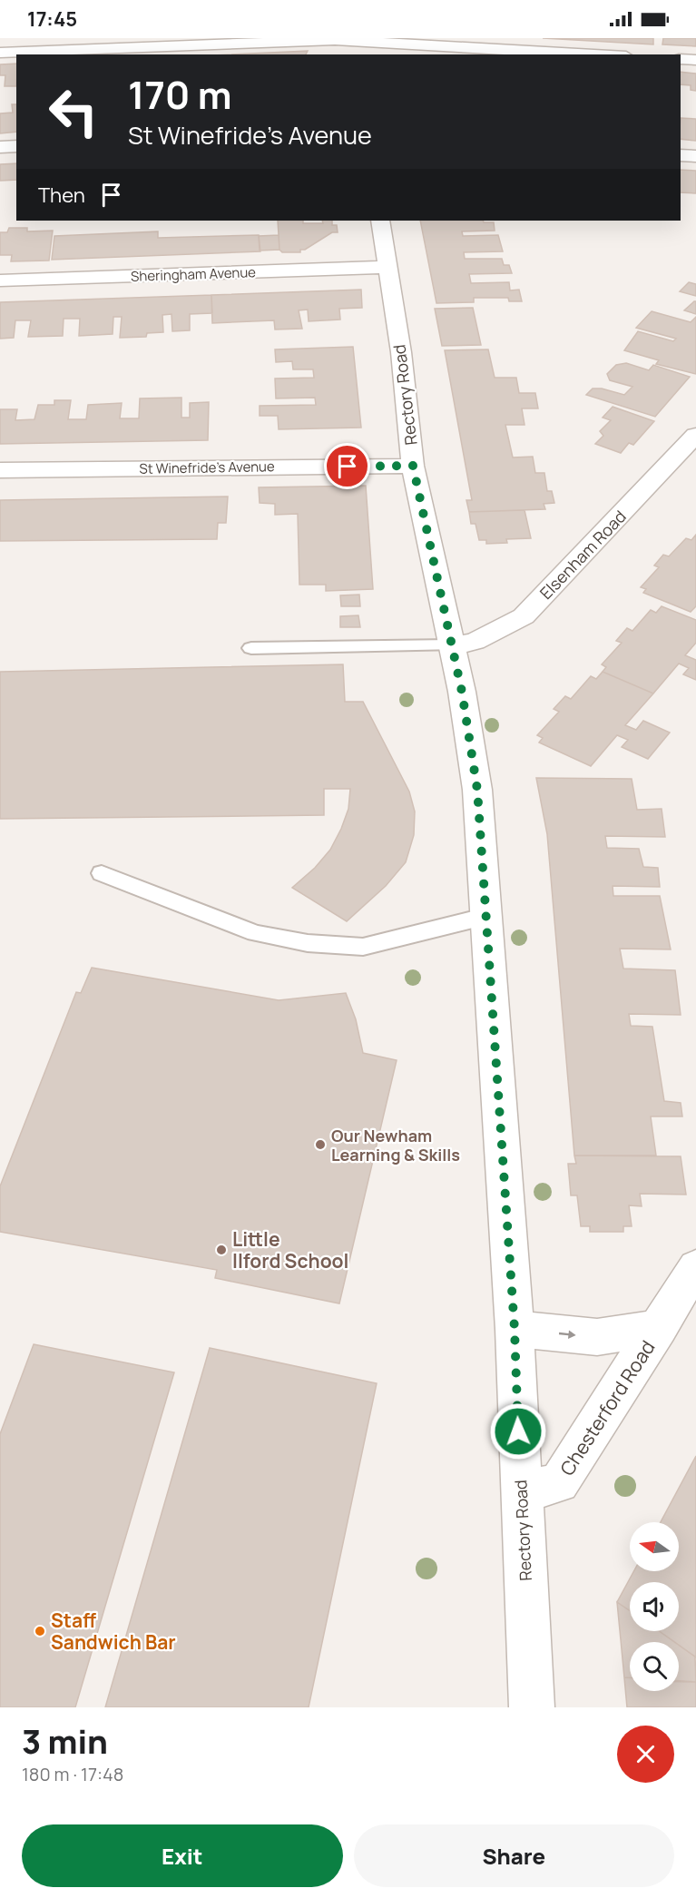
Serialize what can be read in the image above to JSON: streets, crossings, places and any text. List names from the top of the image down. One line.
{"streets":{"street":["Sheringham Avenue","Rectory Road","St Winefride's Avenue","Elsenham Road","Chesterford Road"]},"crossings":[["Sheringham Avenue","Rectory Road"],["Rectory Road","St Winefride's Avenue"],["Rectory Road","Elsenham Road"],["Rectory Road","Chesterford Road"]],"places":["Our Newham Learning & Skills","Little Ilford School","Staff Sandwich Bar"],"north":"left","page":{"status":"17:45","turn":["170 m","St Winefride's Avenue"],"then":"Then","heading":["3 min","180 m · 17:48"],"buttons":["Exit","Share"]}}
